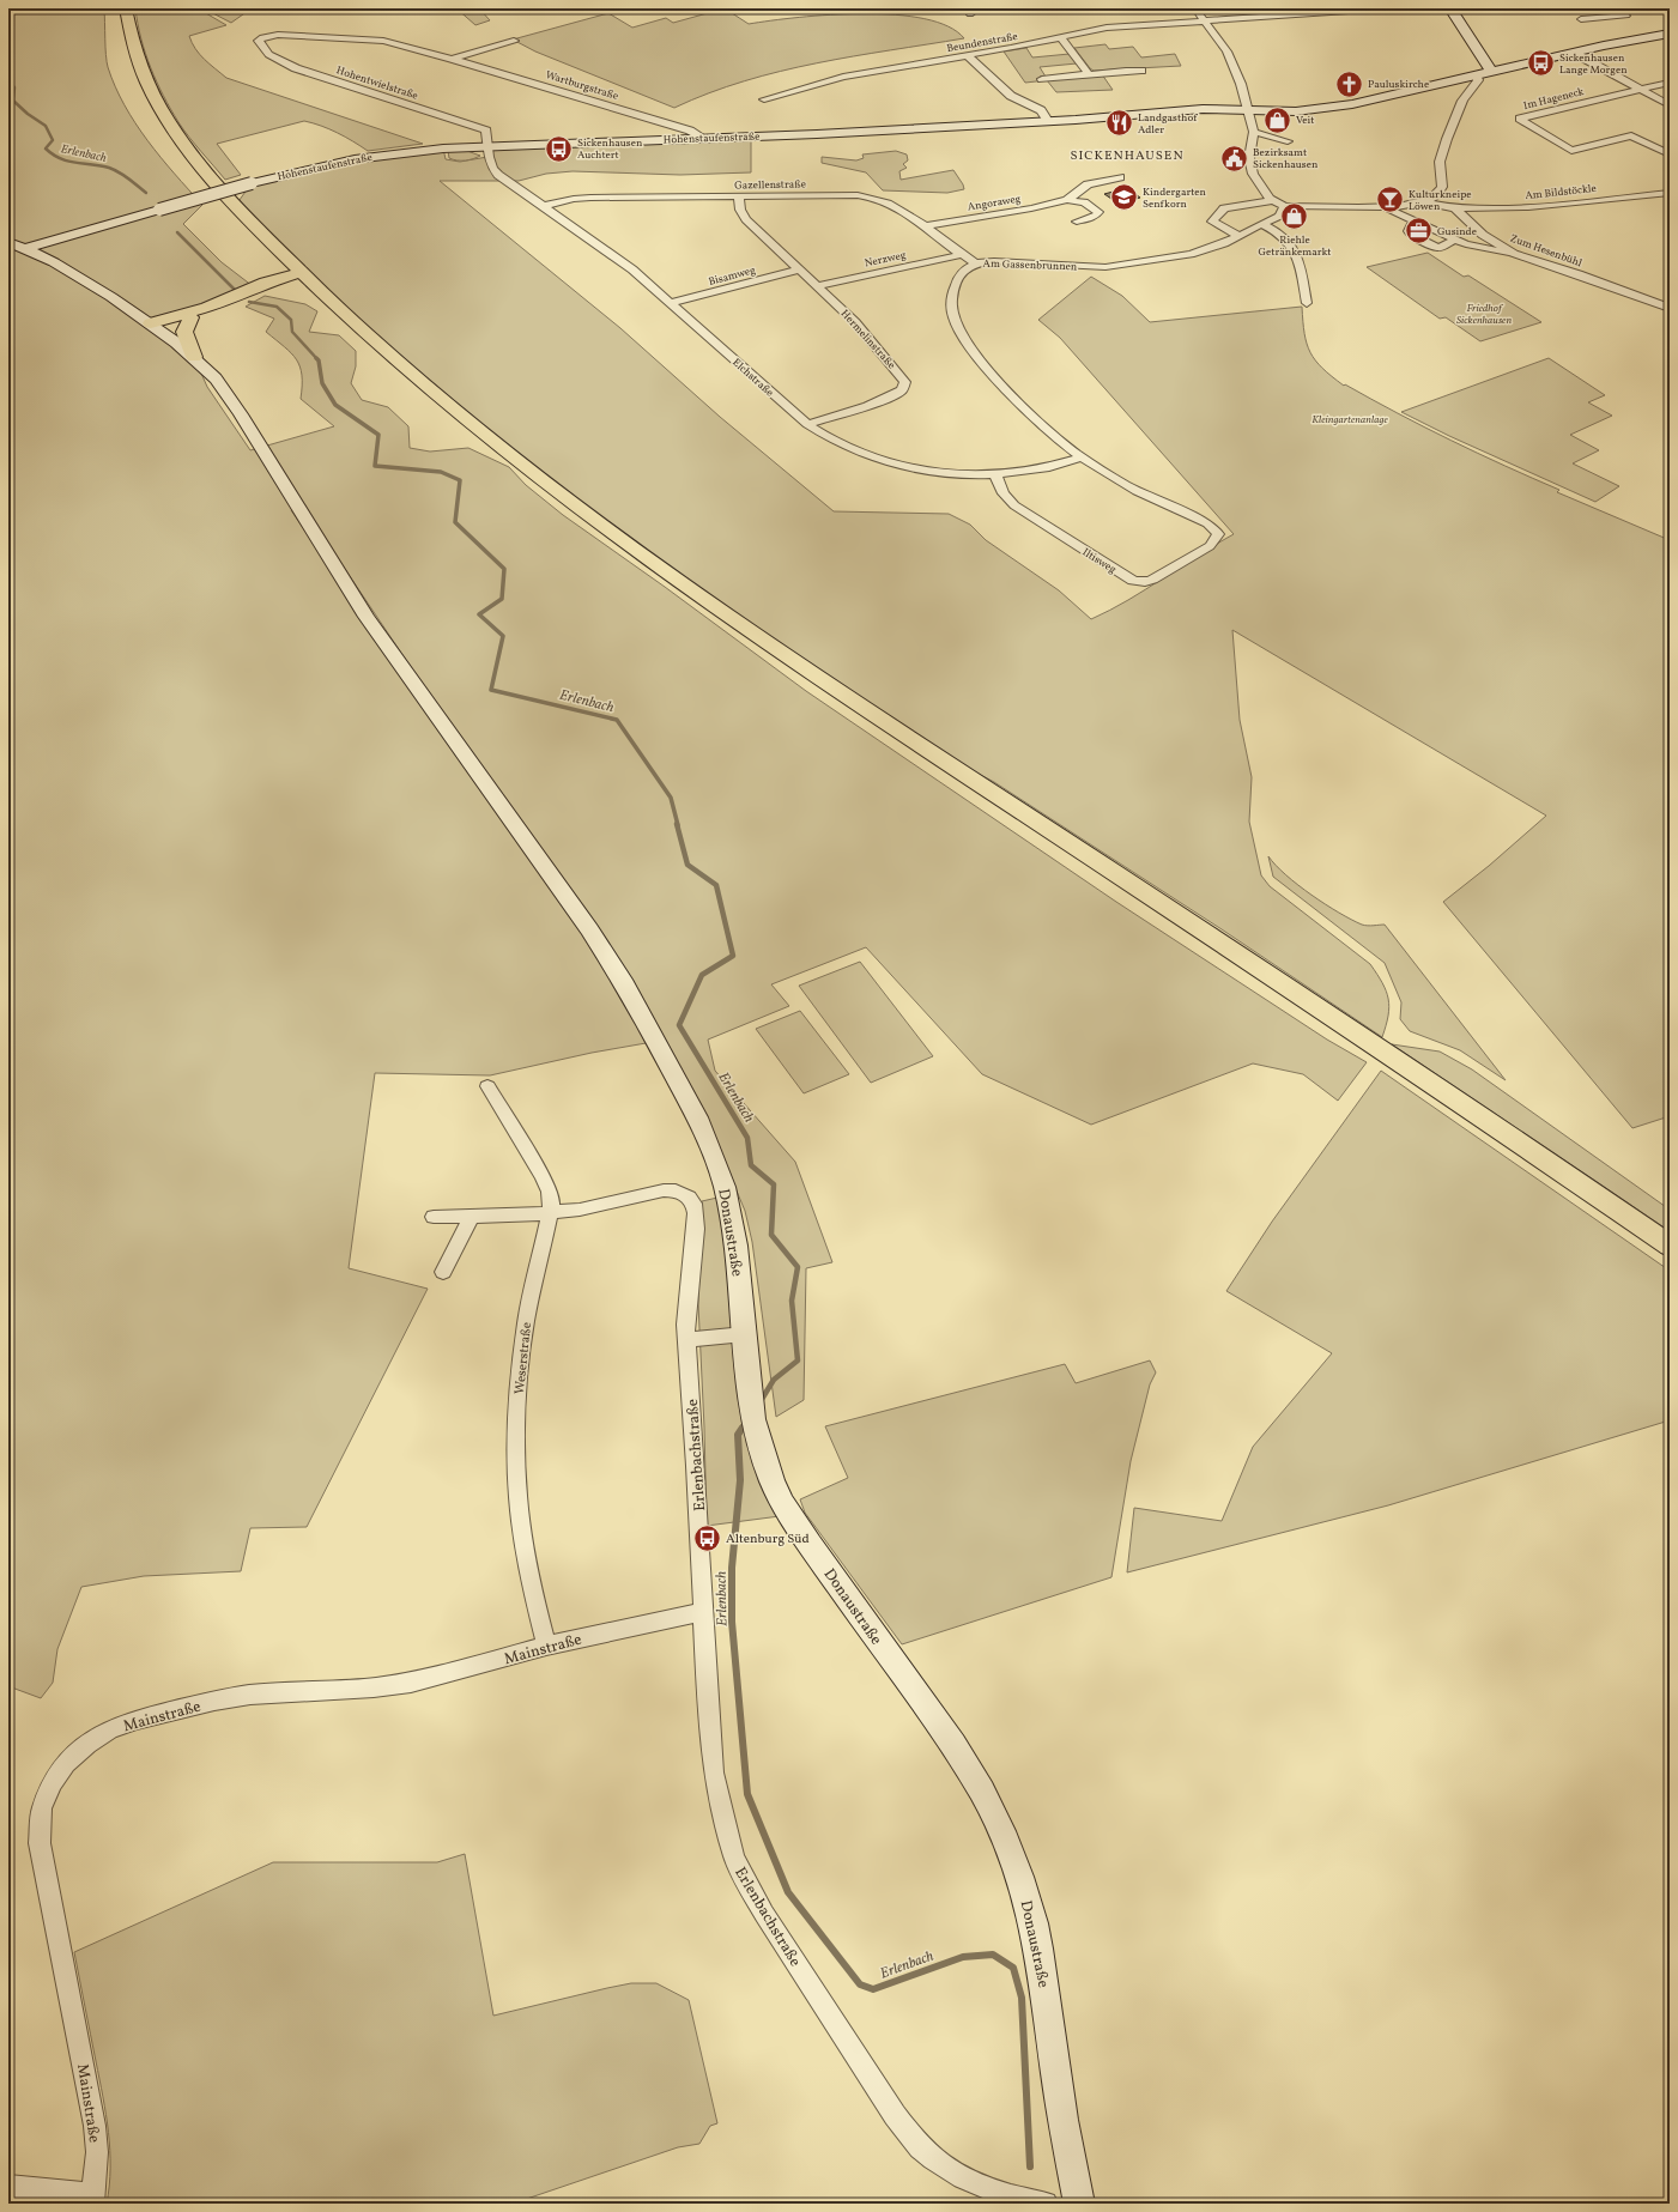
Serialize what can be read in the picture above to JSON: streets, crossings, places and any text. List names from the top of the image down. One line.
{"streets":{"street":["Beundenstraße","Hohentwielstraße","Wartburgstraße","Im Hageneck","Hohenstaufenstraße","Gazellenstraße","Am Bildstöckle","Angoraweg","Zum Hesenbühl","Nerzweg","Am Gassenbrunnen","Bisamweg","Hermelinstraße","Elchstraße","Iltisweg","Donaustraße","Weserstraße","Erlenbachstraße","Mainstraße"]},"crossings":[["Hohentwielstraße","Wartburgstraße"],["Hohentwielstraße","Hohenstaufenstraße"],["Hohentwielstraße","Elchstraße"],["Wartburgstraße","Hohenstaufenstraße"],["Hohenstaufenstraße","Elchstraße"],["Hohenstaufenstraße","Donaustraße"],["Gazellenstraße","Angoraweg"],["Gazellenstraße","Nerzweg"],["Gazellenstraße","Am Gassenbrunnen"],["Gazellenstraße","Hermelinstraße"],["Gazellenstraße","Elchstraße"],["Am Bildstöckle","Zum Hesenbühl"],["Nerzweg","Hermelinstraße"],["Am Gassenbrunnen","Elchstraße"],["Am Gassenbrunnen","Iltisweg"],["Bisamweg","Hermelinstraße"],["Bisamweg","Elchstraße"],["Hermelinstraße","Elchstraße"],["Elchstraße","Iltisweg"],["Weserstraße","Erlenbachstraße"],["Weserstraße","Mainstraße"],["Erlenbachstraße","Mainstraße"]],"districts":["SICKENHAUSEN"],"water":["Erlenbach"],"parks":["Friedhof Sickenhausen","Kleingartenanlage"],"places":{"bus stop":["Sickenhausen Lange Morgen","Sickenhausen Auchtert","Altenburg Süd"],"church":["Pauluskirche"],"shop":["Veit","Riehle Getränkemarkt"],"restaurant":["Landgasthof Adler"],"public building":["Bezirksamt Sickenhausen"],"school or university":["Kindergarten Senfkorn"],"bar":["Kulturkneipe Löwen"],"office":["Gusinde"]}}
